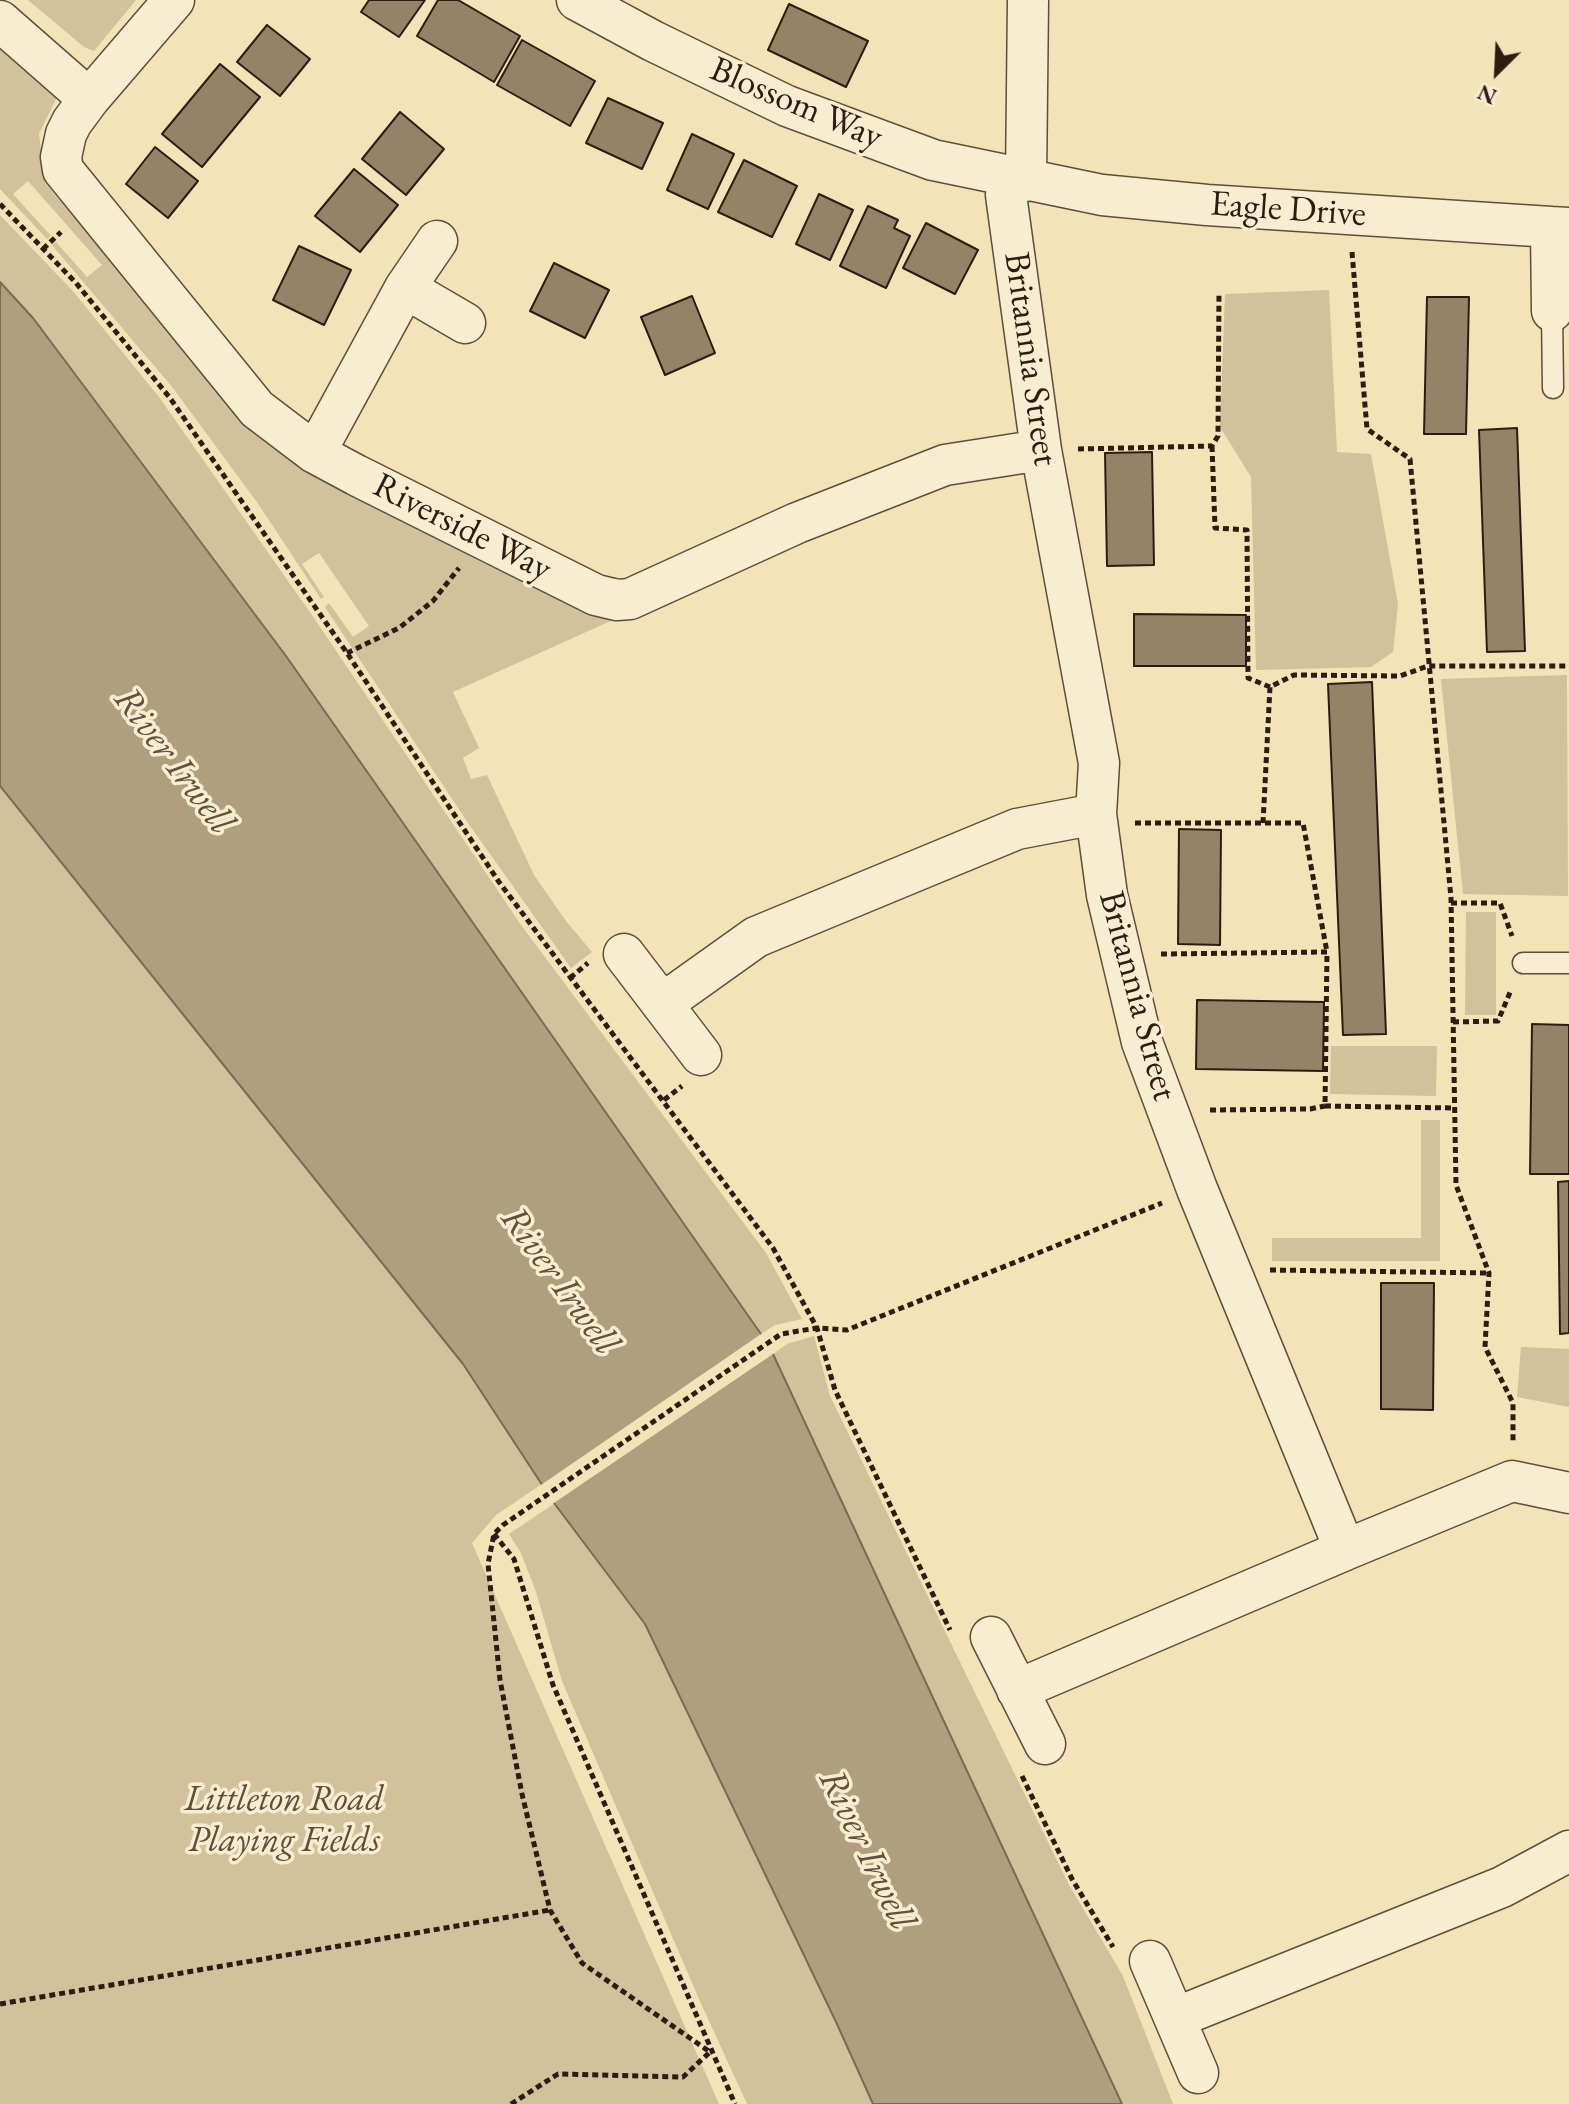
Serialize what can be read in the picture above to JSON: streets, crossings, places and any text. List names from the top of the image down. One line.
{"streets":{"street":["Blossom Way","Eagle Drive","Britannia Street","Riverside Way"]},"crossings":[["Blossom Way","Eagle Drive"],["Blossom Way","Britannia Street"],["Eagle Drive","Britannia Street"],["Britannia Street","Riverside Way"]],"water":["River Irwell"],"parks":["Littleton Road Playing Fields"],"north":"bottom left"}
